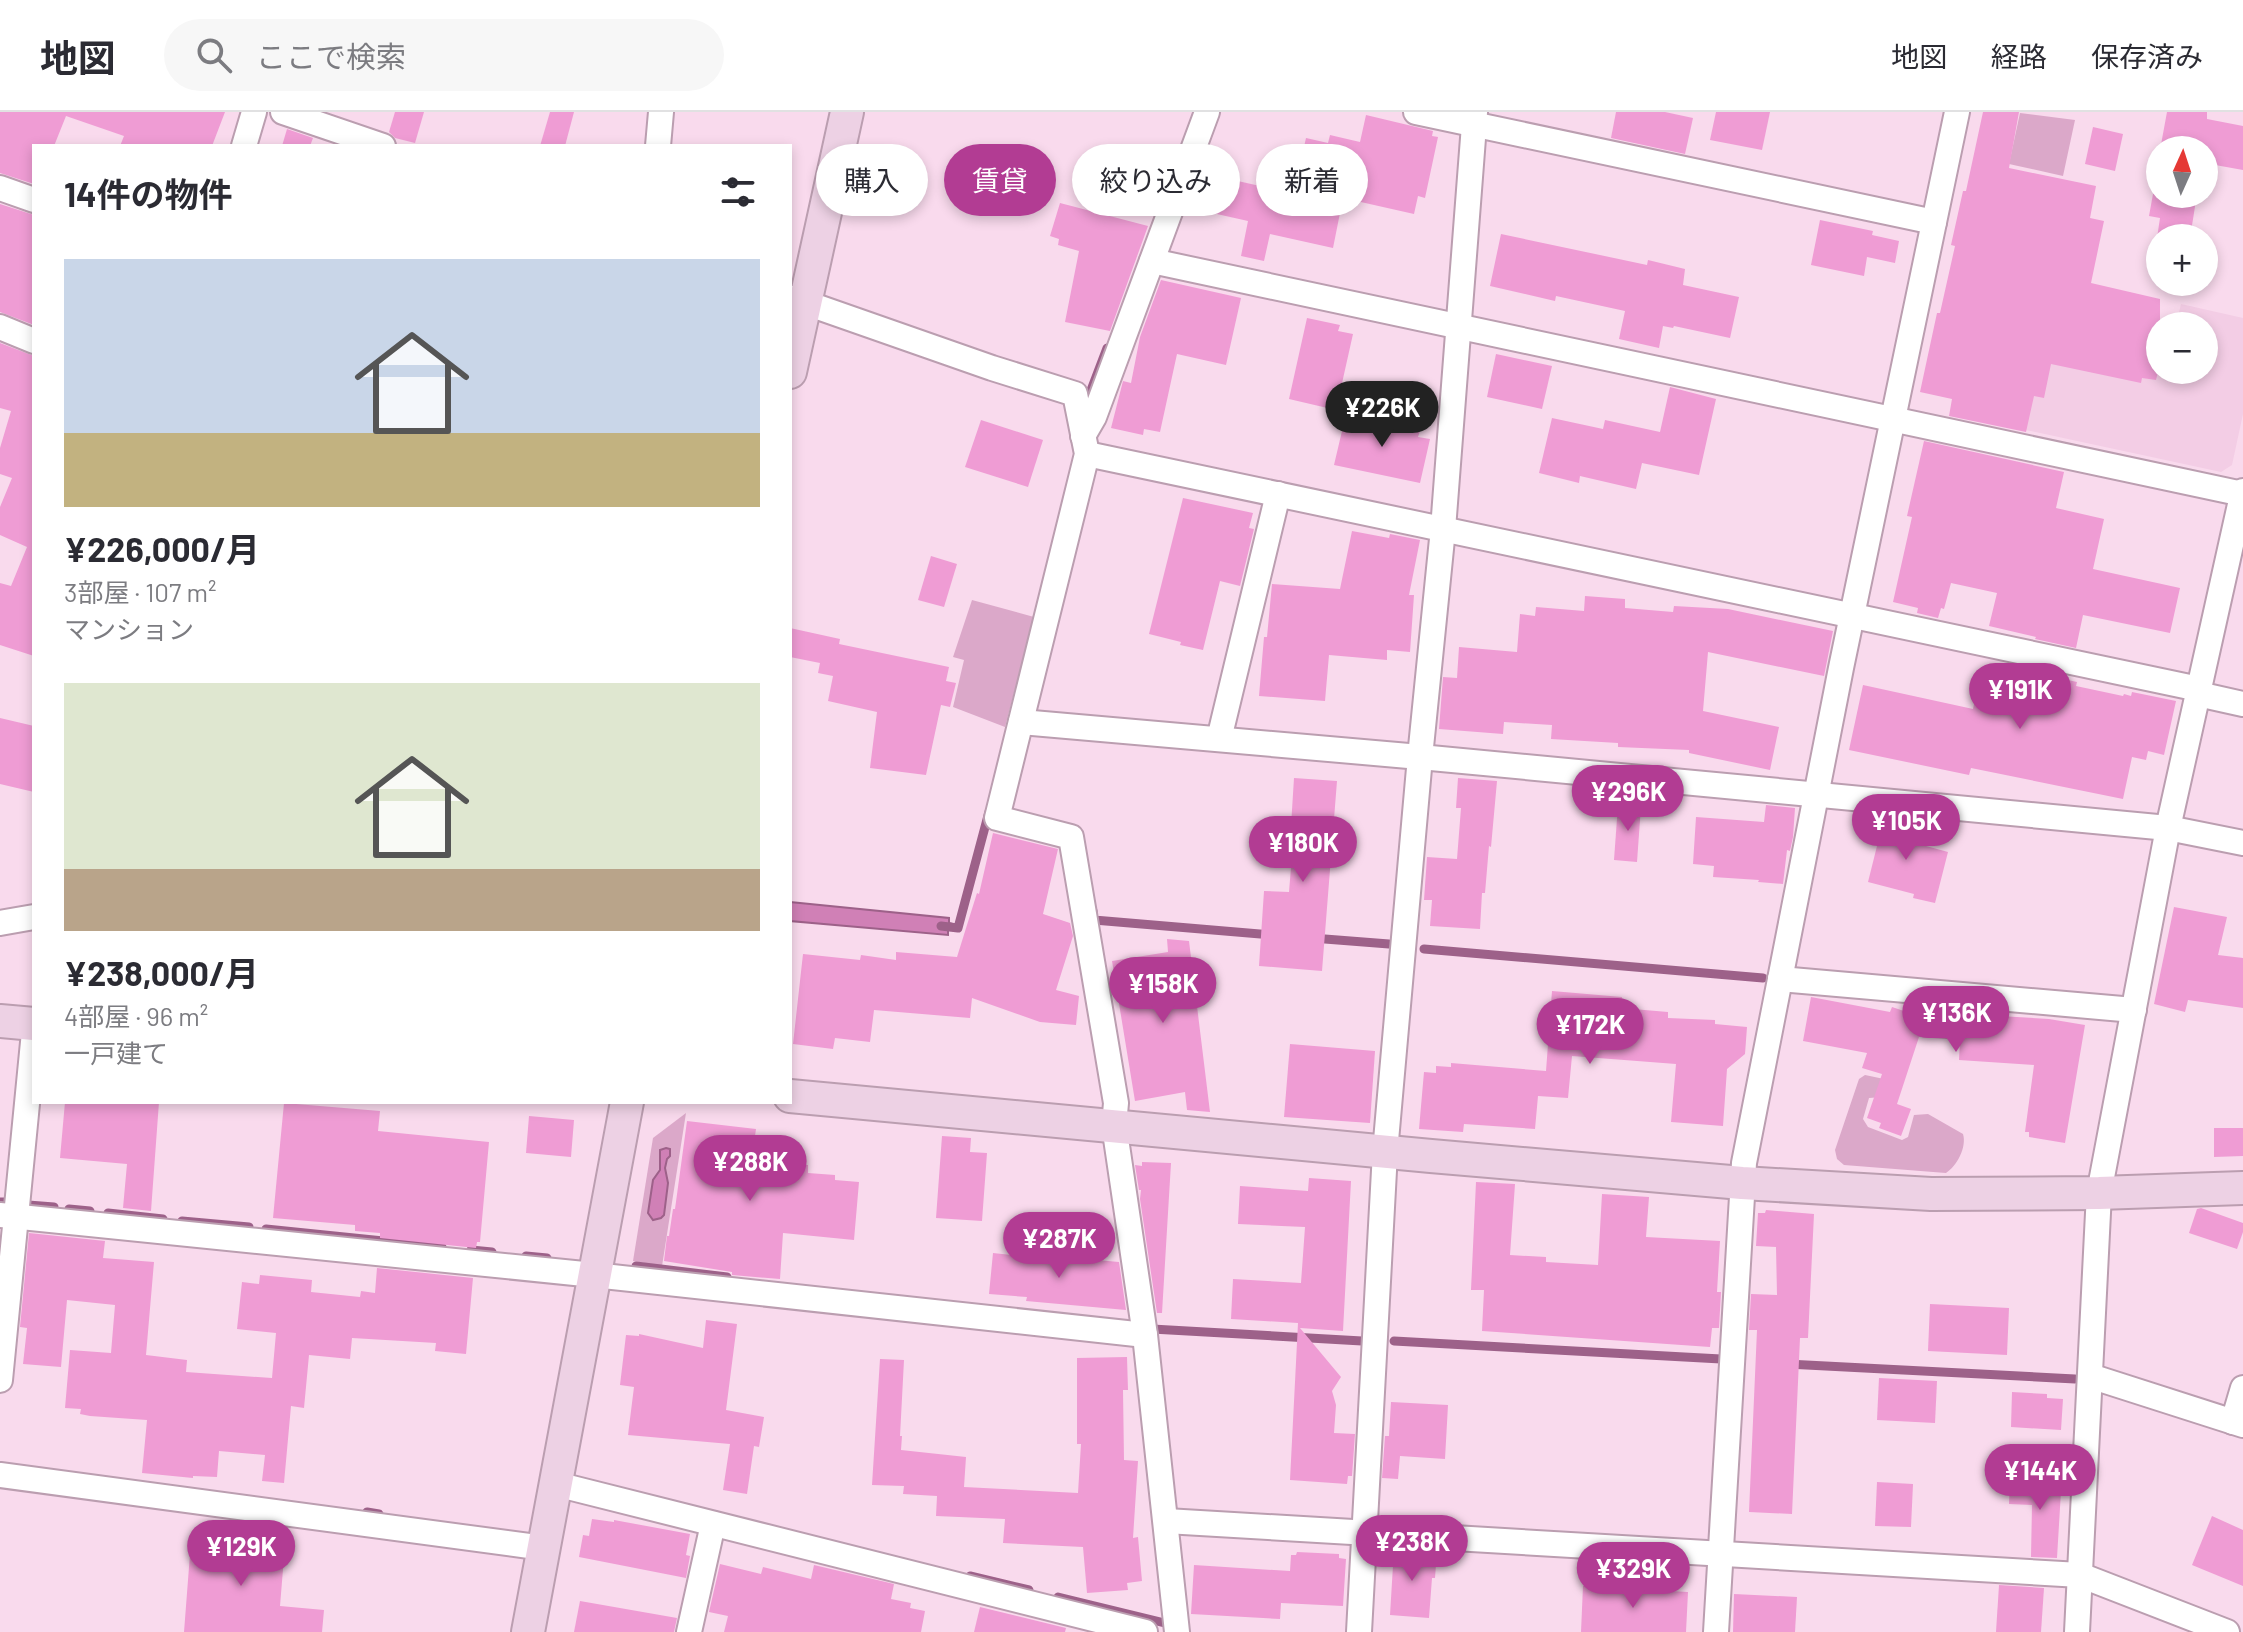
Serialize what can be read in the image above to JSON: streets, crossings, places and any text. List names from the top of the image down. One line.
{"north":"top","page":{"header":"地図","search":"ここで検索","nav":["地図","経路","保存済み"],"map_buttons":["+","−"],"chip":["購入","賃貸","絞り込み","新着"],"heading":"14件の物件","list":[{"name":"¥226,000/月","note":"3部屋 · 107 m² · マンション"},{"name":"¥238,000/月","note":"4部屋 · 96 m² · 一戸建て"}],"price":["¥226K","¥191K","¥296K","¥105K","¥180K","¥158K","¥136K","¥172K","¥288K","¥287K","¥144K","¥238K","¥129K","¥329K"]}}
